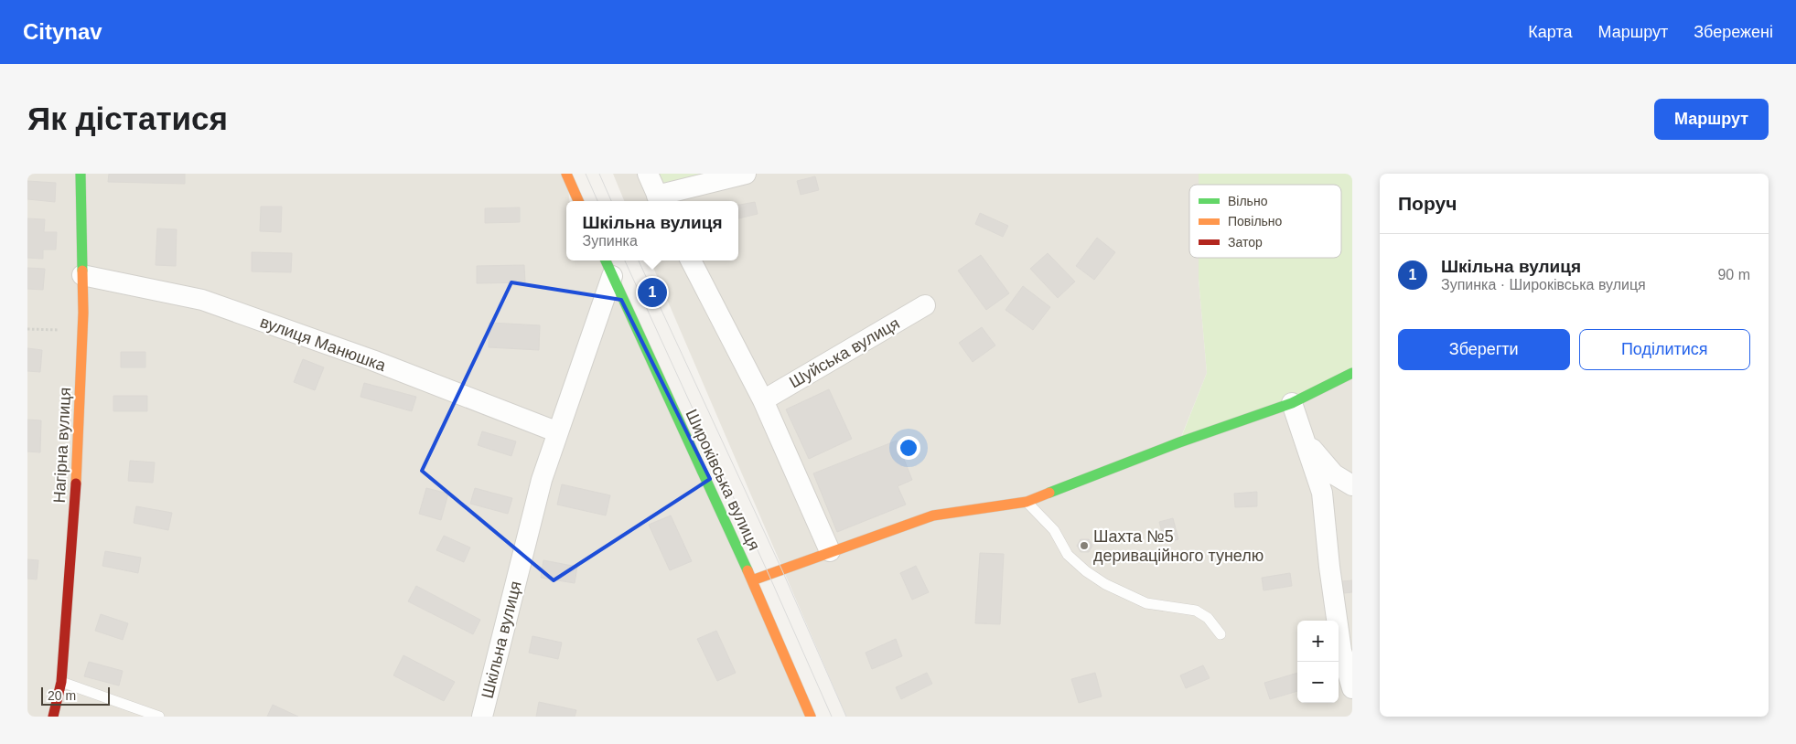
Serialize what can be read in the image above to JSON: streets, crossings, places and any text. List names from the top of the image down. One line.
{"streets":{"street":["вулиця Манюшка","Шуйська вулиця","Нагірна вулиця","Широківська вулиця","Шкільна вулиця"]},"crossings":[["вулиця Манюшка","Нагірна вулиця"],["вулиця Манюшка","Шкільна вулиця"],["Широківська вулиця","Шкільна вулиця"]],"places":["Шахта №5 дериваційного тунелю"],"legend":["Вільно","Повільно","Затор"],"scale_bar":"20 m","page":{"header":"Citynav","nav":["Карта","Маршрут","Збережені"],"buttons":["Маршрут",["Зберегти","Поділитися"]],"title":"Як дістатися","heading":"Поруч","popup":["Шкільна вулиця","Зупинка"],"list":[{"mark":"1","name":"Шкільна вулиця","note":"Зупинка · Широківська вулиця","value":"90 m"}],"pins":"1","map_buttons":["+","−"],"scale":"20 m"}}
